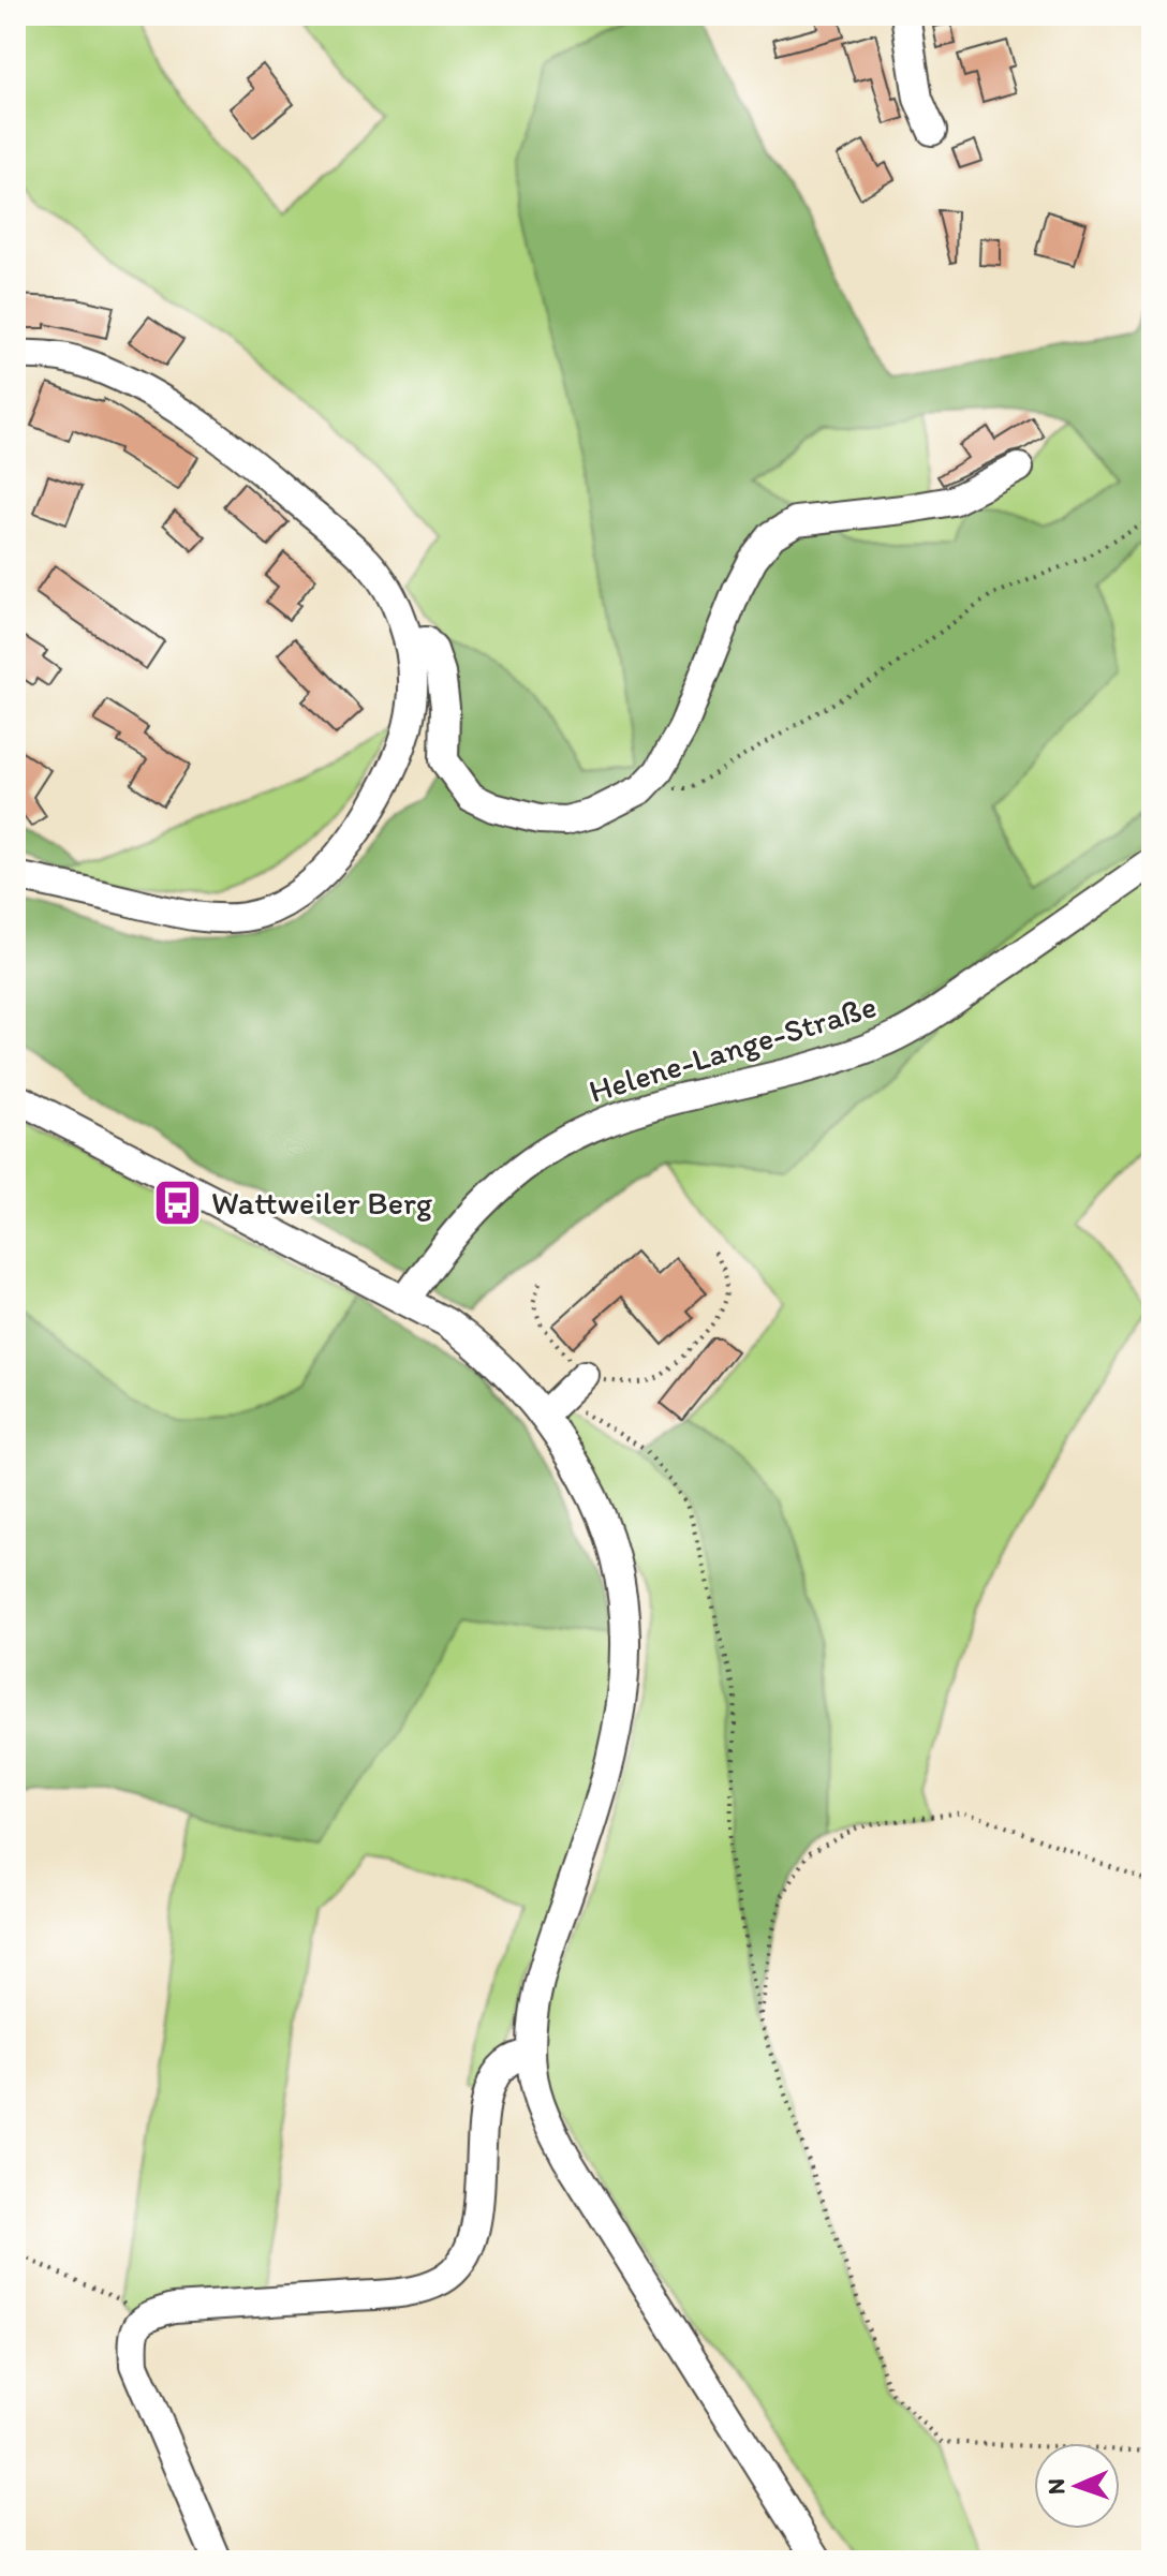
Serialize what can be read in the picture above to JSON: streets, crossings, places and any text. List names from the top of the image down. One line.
{"streets":{"street":["Helene-Lange-Straße"]},"places":{"bus stop":["Wattweiler Berg"]},"north":"left"}
